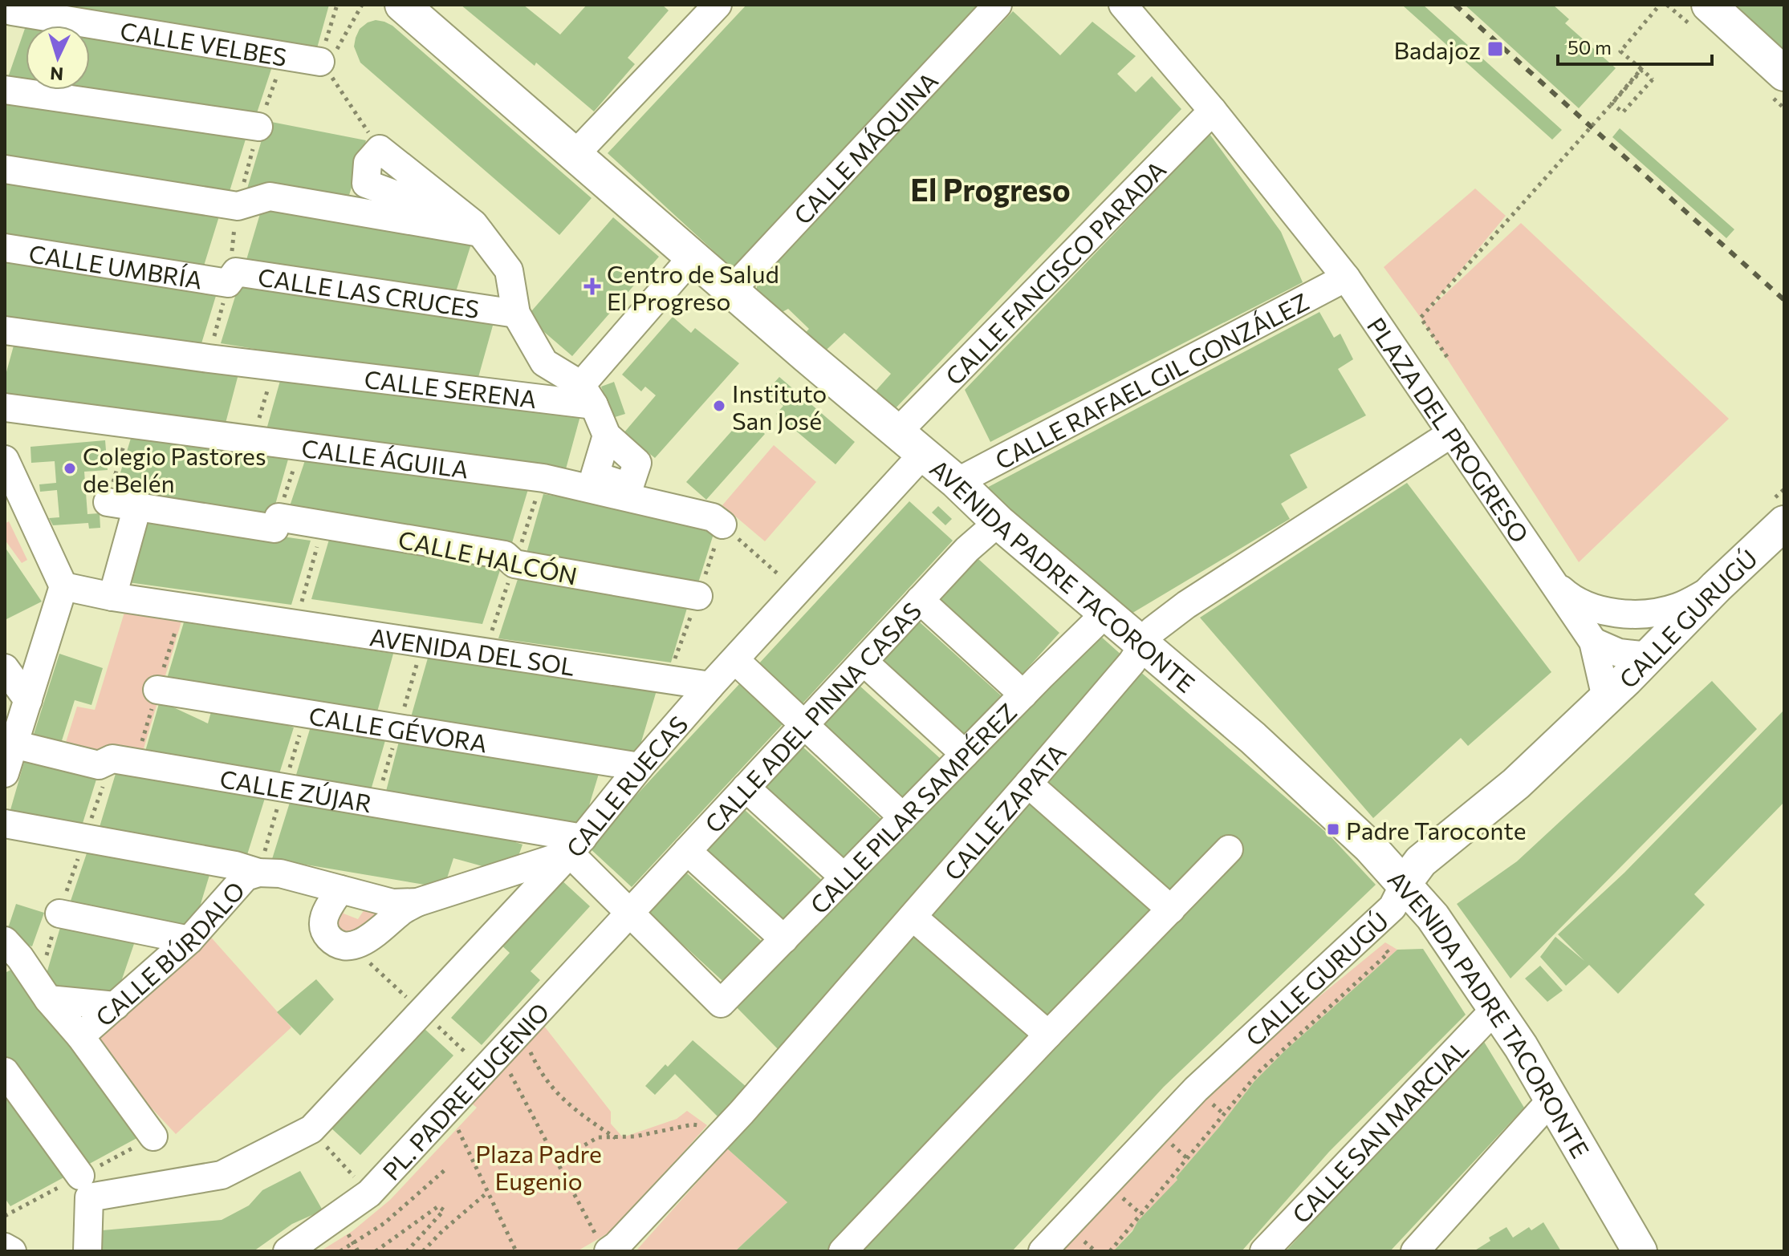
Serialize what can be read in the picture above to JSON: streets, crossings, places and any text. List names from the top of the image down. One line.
{"streets":{"main road":["AVENIDA PADRE TACORONTE","CALLE GURUGÚ"],"street":["CALLE VELBES","CALLE MÁQUINA","CALLE UMBRÍA","CALLE FANCISCO PARADA","CALLE LAS CRUCES","CALLE RAFAEL GIL GONZÁLEZ","CALLE SERENA","PLAZA DEL PROGRESO","CALLE ÁGUILA","CALLE HALCÓN","AVENIDA DEL SOL","CALLE ADEL PINNA CASAS","CALLE GÉVORA","CALLE RUECAS","CALLE ZÚJAR","CALLE PILAR SAMPÉREZ","CALLE ZAPATA","CALLE BÚRDALO","PL. PADRE EUGENIO","CALLE SAN MARCIAL"]},"crossings":[["CALLE MÁQUINA","AVENIDA PADRE TACORONTE"],["CALLE UMBRÍA","CALLE LAS CRUCES"],["CALLE FANCISCO PARADA","PLAZA DEL PROGRESO"],["CALLE FANCISCO PARADA","AVENIDA PADRE TACORONTE"],["CALLE RAFAEL GIL GONZÁLEZ","PLAZA DEL PROGRESO"],["CALLE RAFAEL GIL GONZÁLEZ","AVENIDA PADRE TACORONTE"],["PLAZA DEL PROGRESO","CALLE GURUGÚ"],["PLAZA DEL PROGRESO","CALLE ZAPATA"],["AVENIDA PADRE TACORONTE","CALLE GURUGÚ"],["AVENIDA PADRE TACORONTE","CALLE ADEL PINNA CASAS"],["AVENIDA PADRE TACORONTE","CALLE PILAR SAMPÉREZ"],["AVENIDA PADRE TACORONTE","CALLE ZAPATA"],["AVENIDA PADRE TACORONTE","CALLE SAN MARCIAL"],["AVENIDA DEL SOL","CALLE RUECAS"],["CALLE ADEL PINNA CASAS","CALLE PILAR SAMPÉREZ"],["CALLE ADEL PINNA CASAS","PL. PADRE EUGENIO"],["CALLE GÉVORA","CALLE RUECAS"],["CALLE RUECAS","CALLE ZÚJAR"],["CALLE RUECAS","CALLE BÚRDALO"],["CALLE PILAR SAMPÉREZ","PL. PADRE EUGENIO"]],"districts":["El Progreso"],"parks":["Plaza Padre Eugenio"],"places":{"transit":["Badajoz","Padre Taroconte"],"health":["Centro de Salud El Progreso"],"other":["Instituto San José","Colegio Pastores de Belén"]},"scale_bar":"50 m","north":"bottom"}
